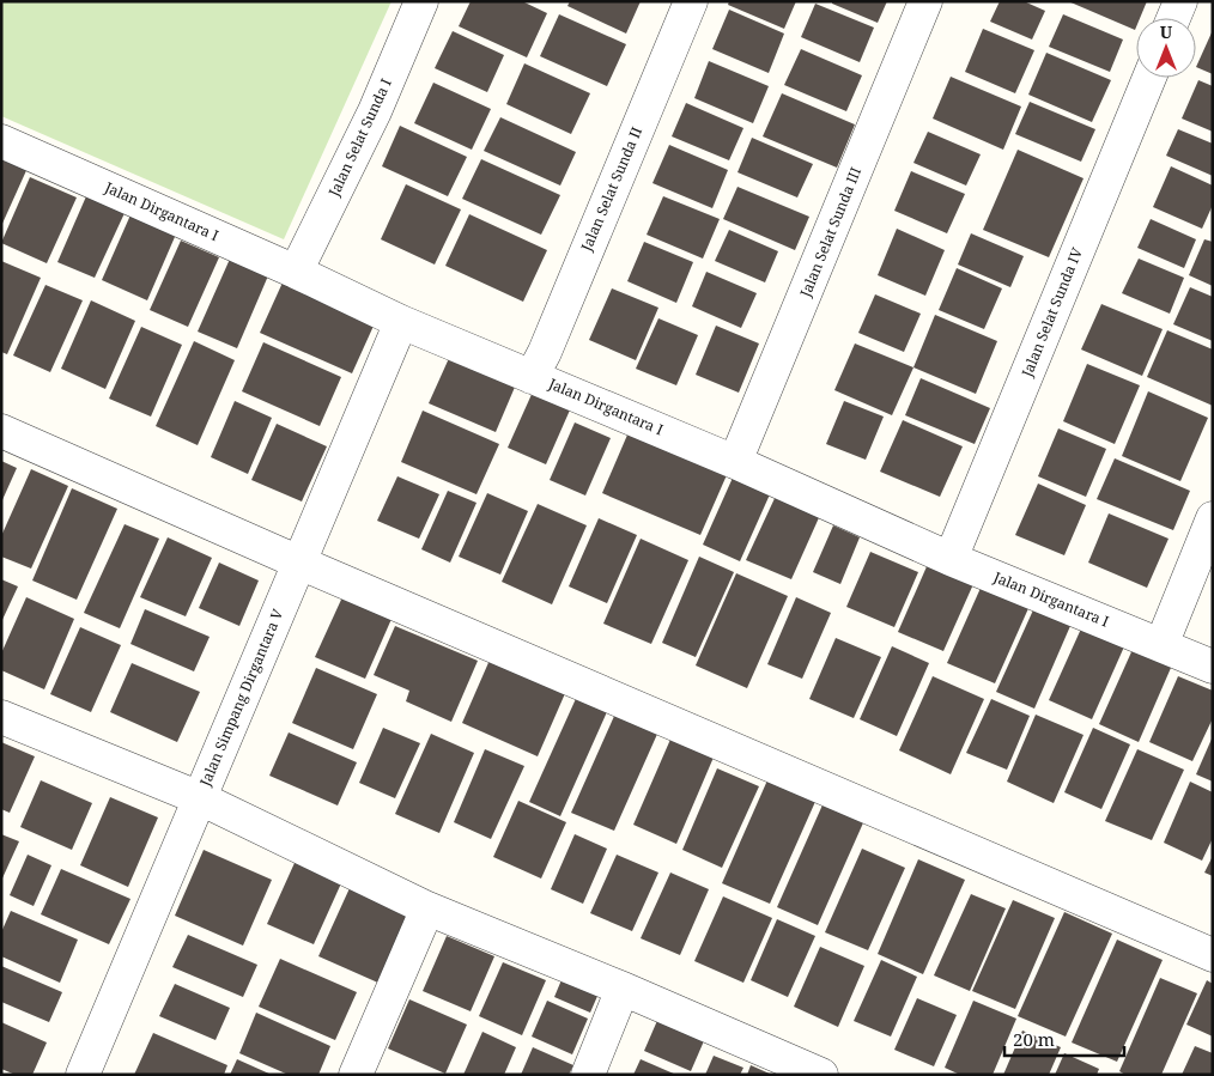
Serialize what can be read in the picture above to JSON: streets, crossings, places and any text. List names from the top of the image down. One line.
{"streets":{"street":["Jalan Selat Sunda I","Jalan Selat Sunda II","Jalan Dirgantara I","Jalan Selat Sunda III","Jalan Selat Sunda IV","Jalan Simpang Dirgantara V"]},"crossings":[["Jalan Selat Sunda I","Jalan Dirgantara I"],["Jalan Selat Sunda II","Jalan Dirgantara I"],["Jalan Dirgantara I","Jalan Selat Sunda III"],["Jalan Dirgantara I","Jalan Selat Sunda IV"],["Jalan Dirgantara I","Jalan Simpang Dirgantara V"]],"scale_bar":"20 m","north":"top"}
